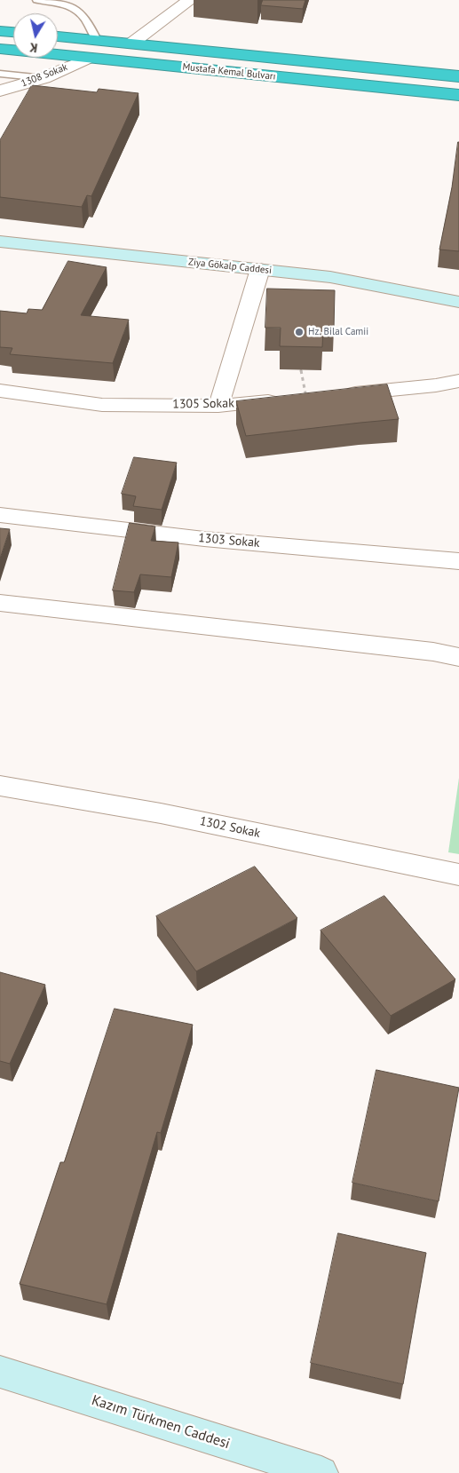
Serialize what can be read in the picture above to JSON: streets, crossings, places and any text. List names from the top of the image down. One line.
{"streets":{"highway":["Mustafa Kemal Bulvarı"],"street":["1308 Sokak","Ziya Gökalp Caddesi","1305 Sokak","1303 Sokak","1302 Sokak","Kazım Türkmen Caddesi"]},"crossings":[["Mustafa Kemal Bulvarı","1308 Sokak"]],"places":["Hz. Bilal Camii"],"north":"bottom"}
